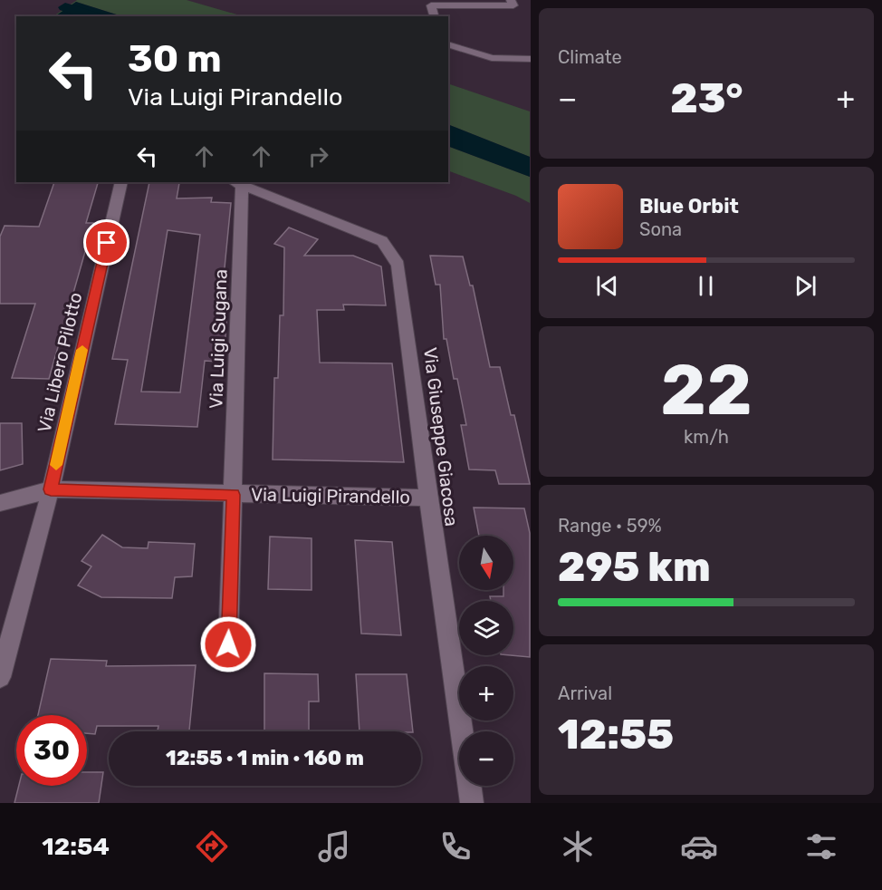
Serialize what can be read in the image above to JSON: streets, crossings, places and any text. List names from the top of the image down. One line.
{"streets":{"street":["Via Luigi Sugana","Via Libero Pilotto","Via Giuseppe Giacosa","Via Luigi Pirandello"]},"crossings":[["Via Luigi Sugana","Via Giuseppe Giacosa"],["Via Luigi Sugana","Via Luigi Pirandello"],["Via Libero Pilotto","Via Luigi Pirandello"],["Via Giuseppe Giacosa","Via Luigi Pirandello"]],"north":"bottom","page":{"tile":["Climate",["22","km/h"],["Range · 59%","295 km"],["Arrival","12:55"]],"turn":["30 m","Via Luigi Pirandello"],"heat":["−","23°","+"],"song":["Blue Orbit","Sona"],"map_buttons":["+","−"],"limit":"30","trip":"12:55 · 1 min · 160 m","tabs":"12:54"}}
